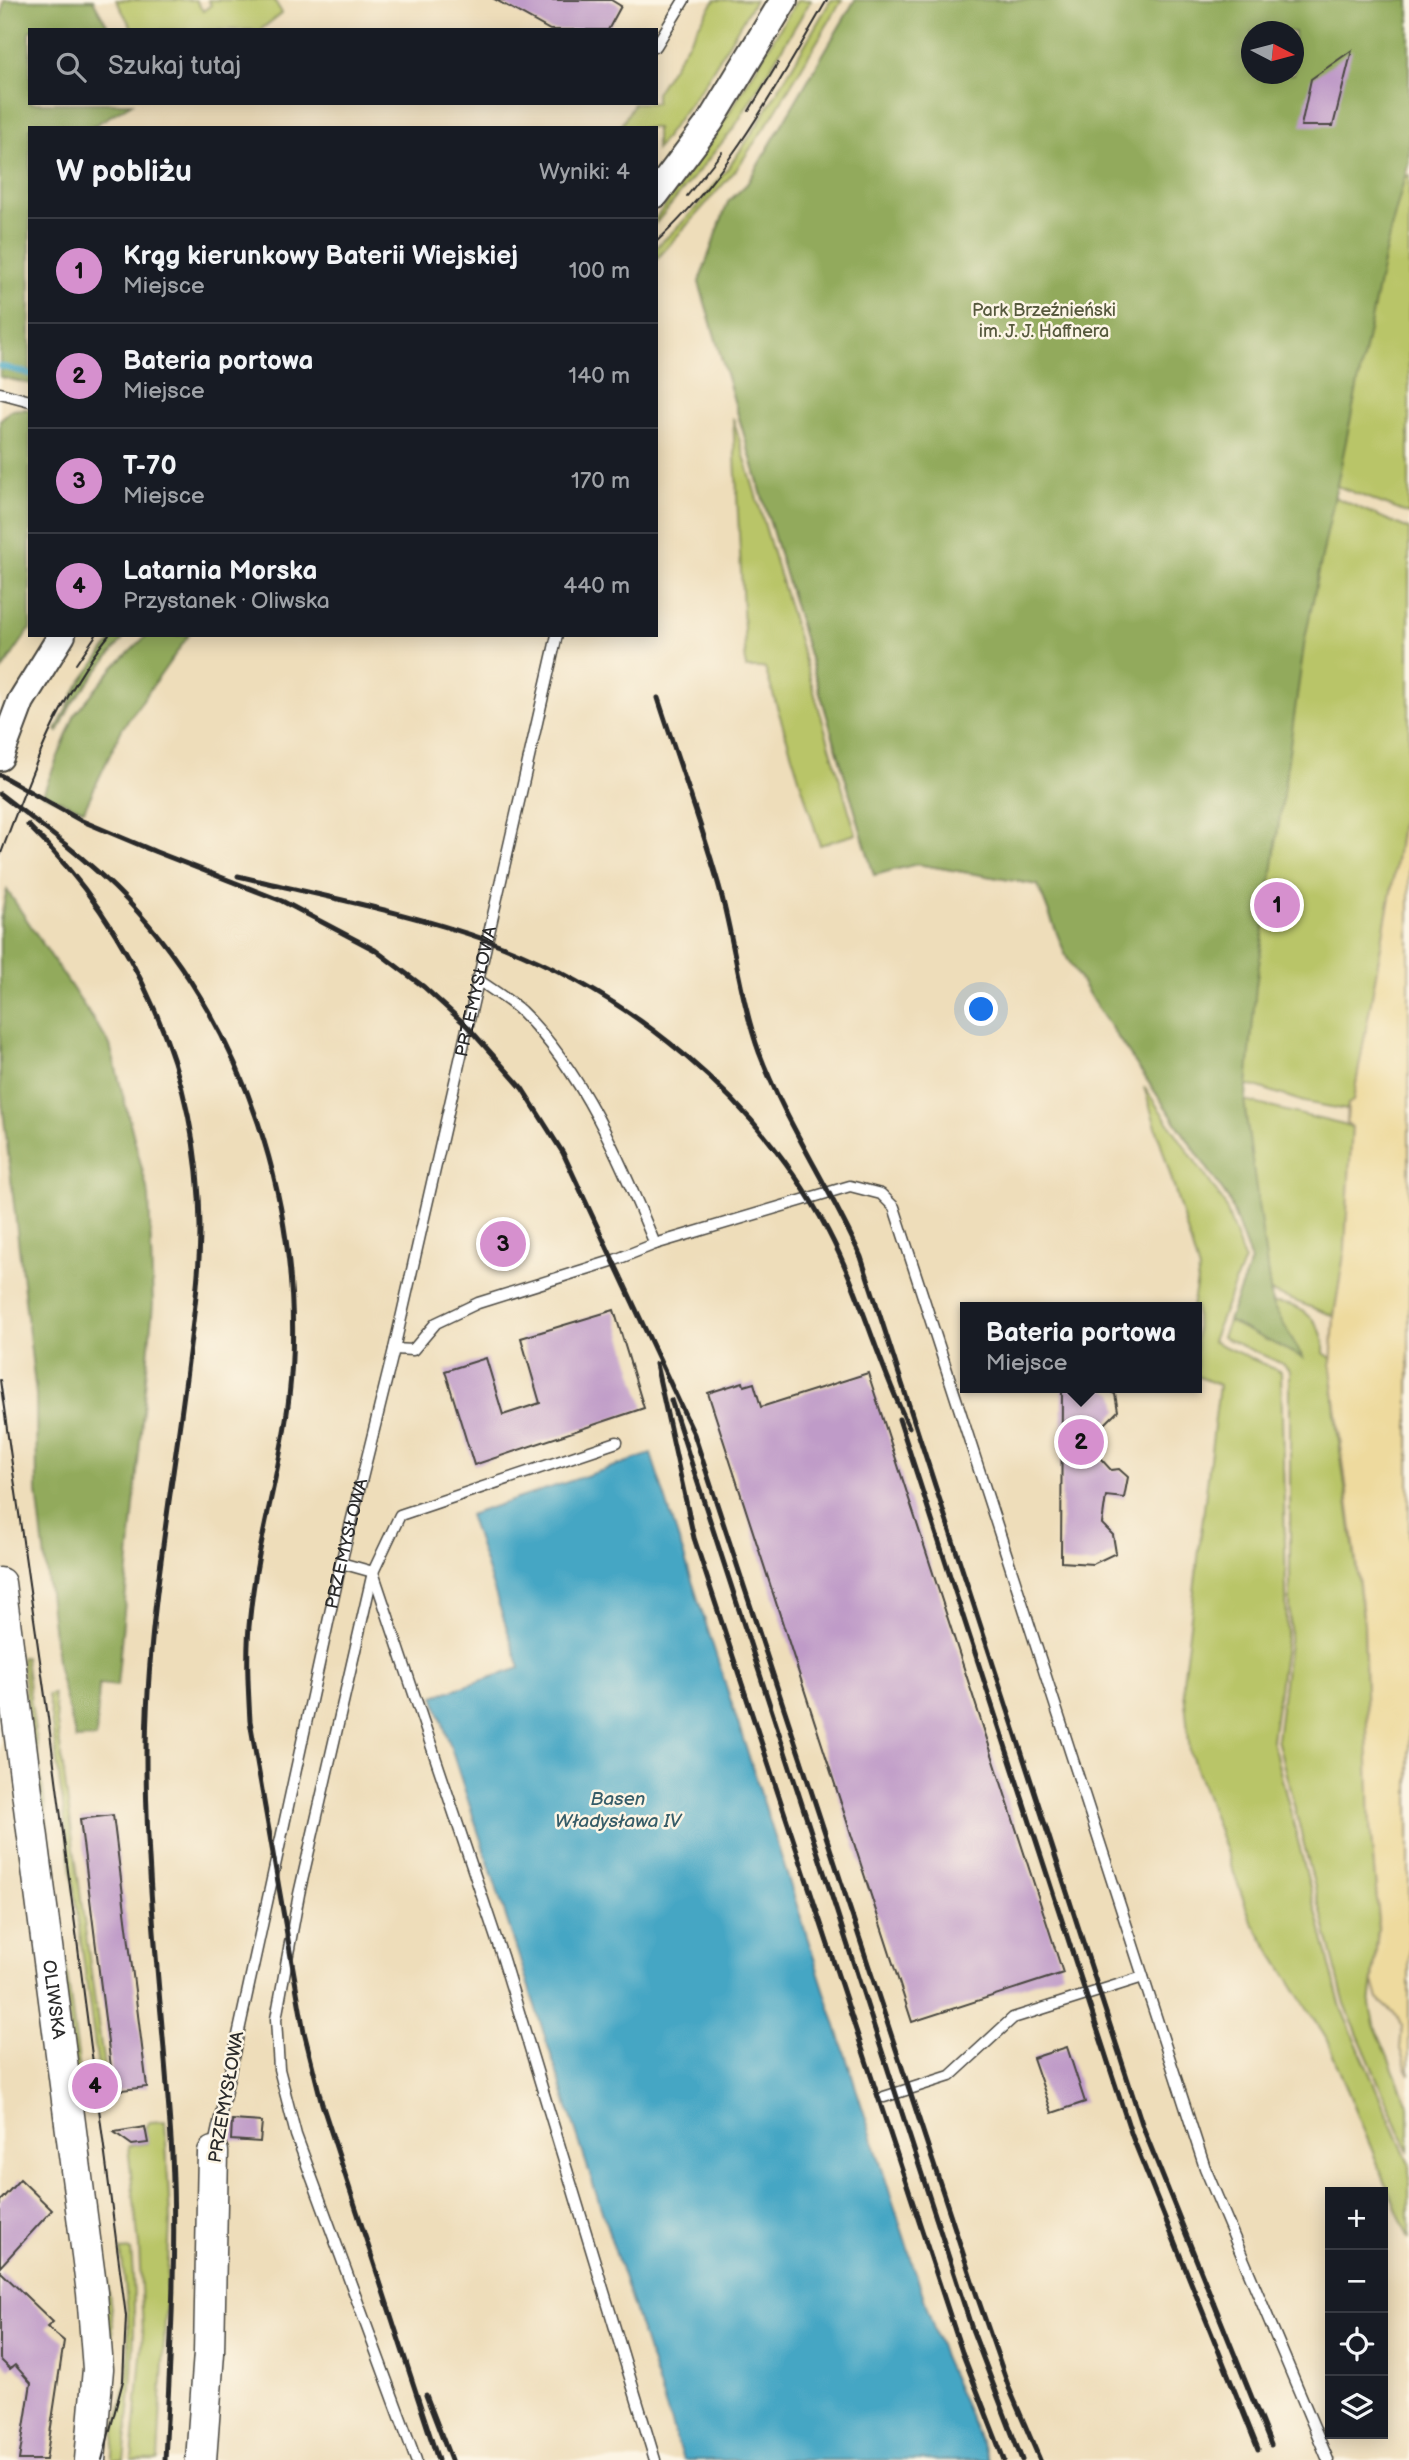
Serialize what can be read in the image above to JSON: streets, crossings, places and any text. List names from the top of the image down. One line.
{"streets":{"main road":["PRZEMYSŁOWA","OLIWSKA"]},"water":["Basen Władysława IV"],"parks":["Park Brzeźnieński im. J. J. Haffnera"],"north":"right","page":{"search":"Szukaj tutaj","heading":["W pobliżu","Wyniki: 4"],"list":[{"mark":"1","name":"Krąg kierunkowy Baterii Wiejskiej","note":"Miejsce","value":"100 m"},{"mark":"2","name":"Bateria portowa","note":"Miejsce","value":"140 m"},{"mark":"3","name":"T-70","note":"Miejsce","value":"170 m"},{"mark":"4","name":"Latarnia Morska","note":"Przystanek · Oliwska","value":"440 m"}],"pins":["1","3","2","4"],"popup":["Bateria portowa","Miejsce"],"map_buttons":["+","−"]}}
